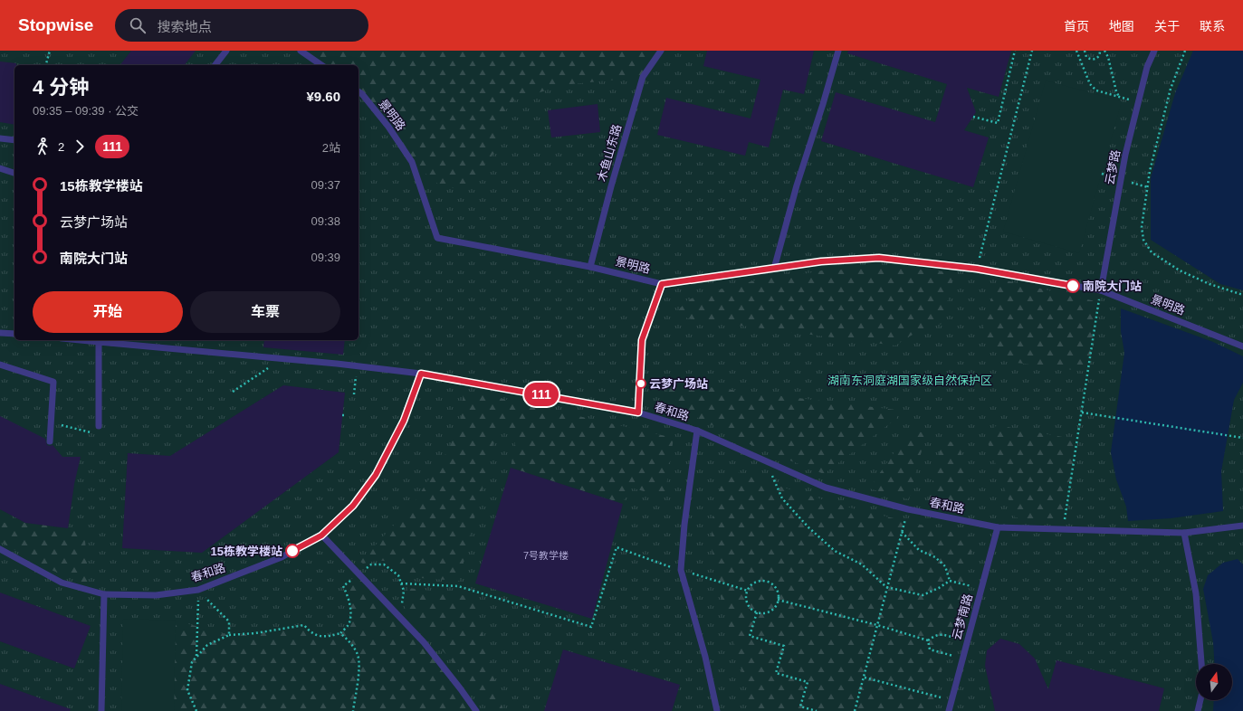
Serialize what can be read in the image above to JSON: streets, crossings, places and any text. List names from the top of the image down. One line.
{"streets":{"lane":["景明路","木鱼山东路","云梦路","春和路","云梦南路"]},"crossings":[["景明路","木鱼山东路"],["景明路","云梦路"],["春和路","云梦南路"]],"parks":["湖南东洞庭湖国家级自然保护区"],"places":["南院大门站","云梦广场站","15栋教学楼站"],"lines":["bus line 111"],"house_numbers":["7号教学楼"],"north":"top","page":{"header":"Stopwise","search":"搜索地点","nav":["首页","地图","关于","联系"],"on_map":"111","heading":["4 分钟","09:35 – 09:39 · 公交","¥9.60"],"legs":["2","111","2站"],"list":[{"name":"15栋教学楼站","value":"09:37"},{"name":"云梦广场站","value":"09:38"},{"name":"南院大门站","value":"09:39"}],"buttons":["开始","车票"]}}
